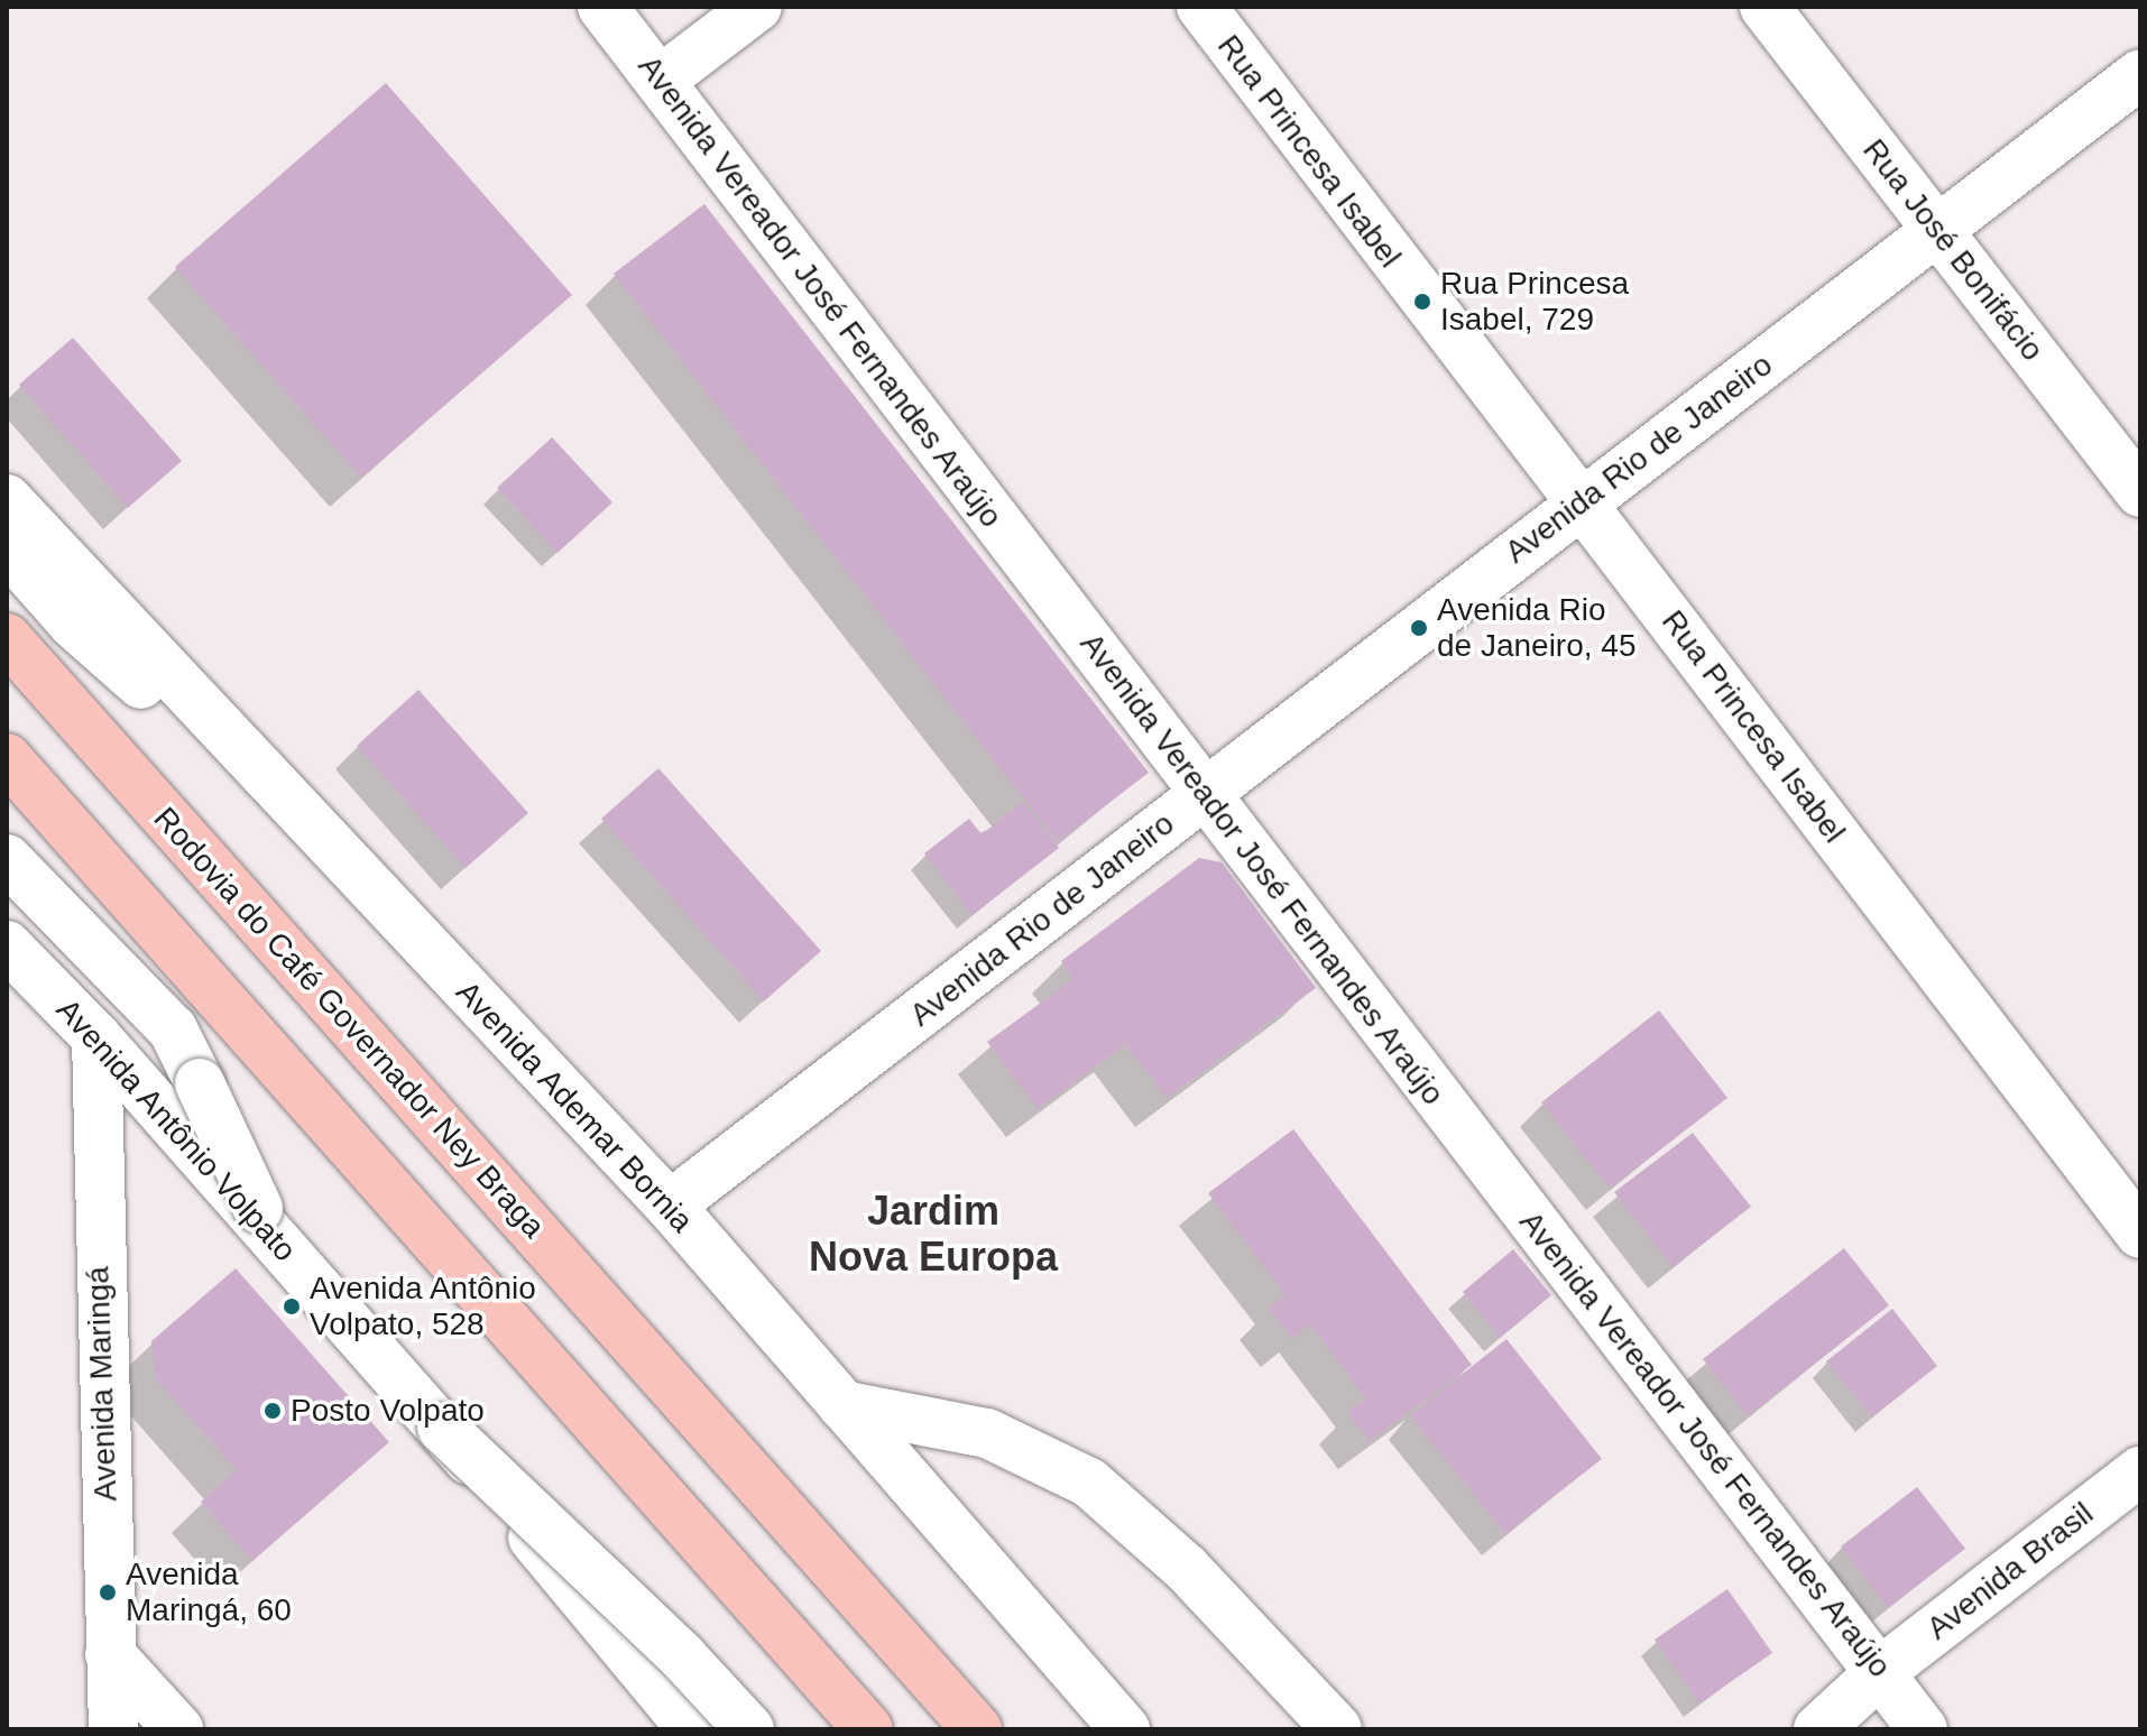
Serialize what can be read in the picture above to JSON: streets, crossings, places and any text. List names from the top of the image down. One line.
{"streets":{"highway":["Rodovia do Café Governador Ney Braga"],"street":["Rua Princesa Isabel","Rua José Bonifácio","Avenida Vereador José Fernandes Araújo","Avenida Rio de Janeiro","Avenida Ademar Bornia","Avenida Antônio Volpato","Avenida Maringá","Avenida Brasil"]},"crossings":[["Rua Princesa Isabel","Avenida Rio de Janeiro"],["Rua José Bonifácio","Avenida Rio de Janeiro"],["Avenida Vereador José Fernandes Araújo","Avenida Rio de Janeiro"],["Avenida Vereador José Fernandes Araújo","Avenida Brasil"],["Avenida Rio de Janeiro","Avenida Ademar Bornia"],["Avenida Antônio Volpato","Avenida Maringá"]],"districts":["Jardim Nova Europa"],"places":["Rua Princesa Isabel, 729","Avenida Rio de Janeiro, 45","Avenida Antônio Volpato, 528","Posto Volpato","Avenida Maringá, 60"]}
